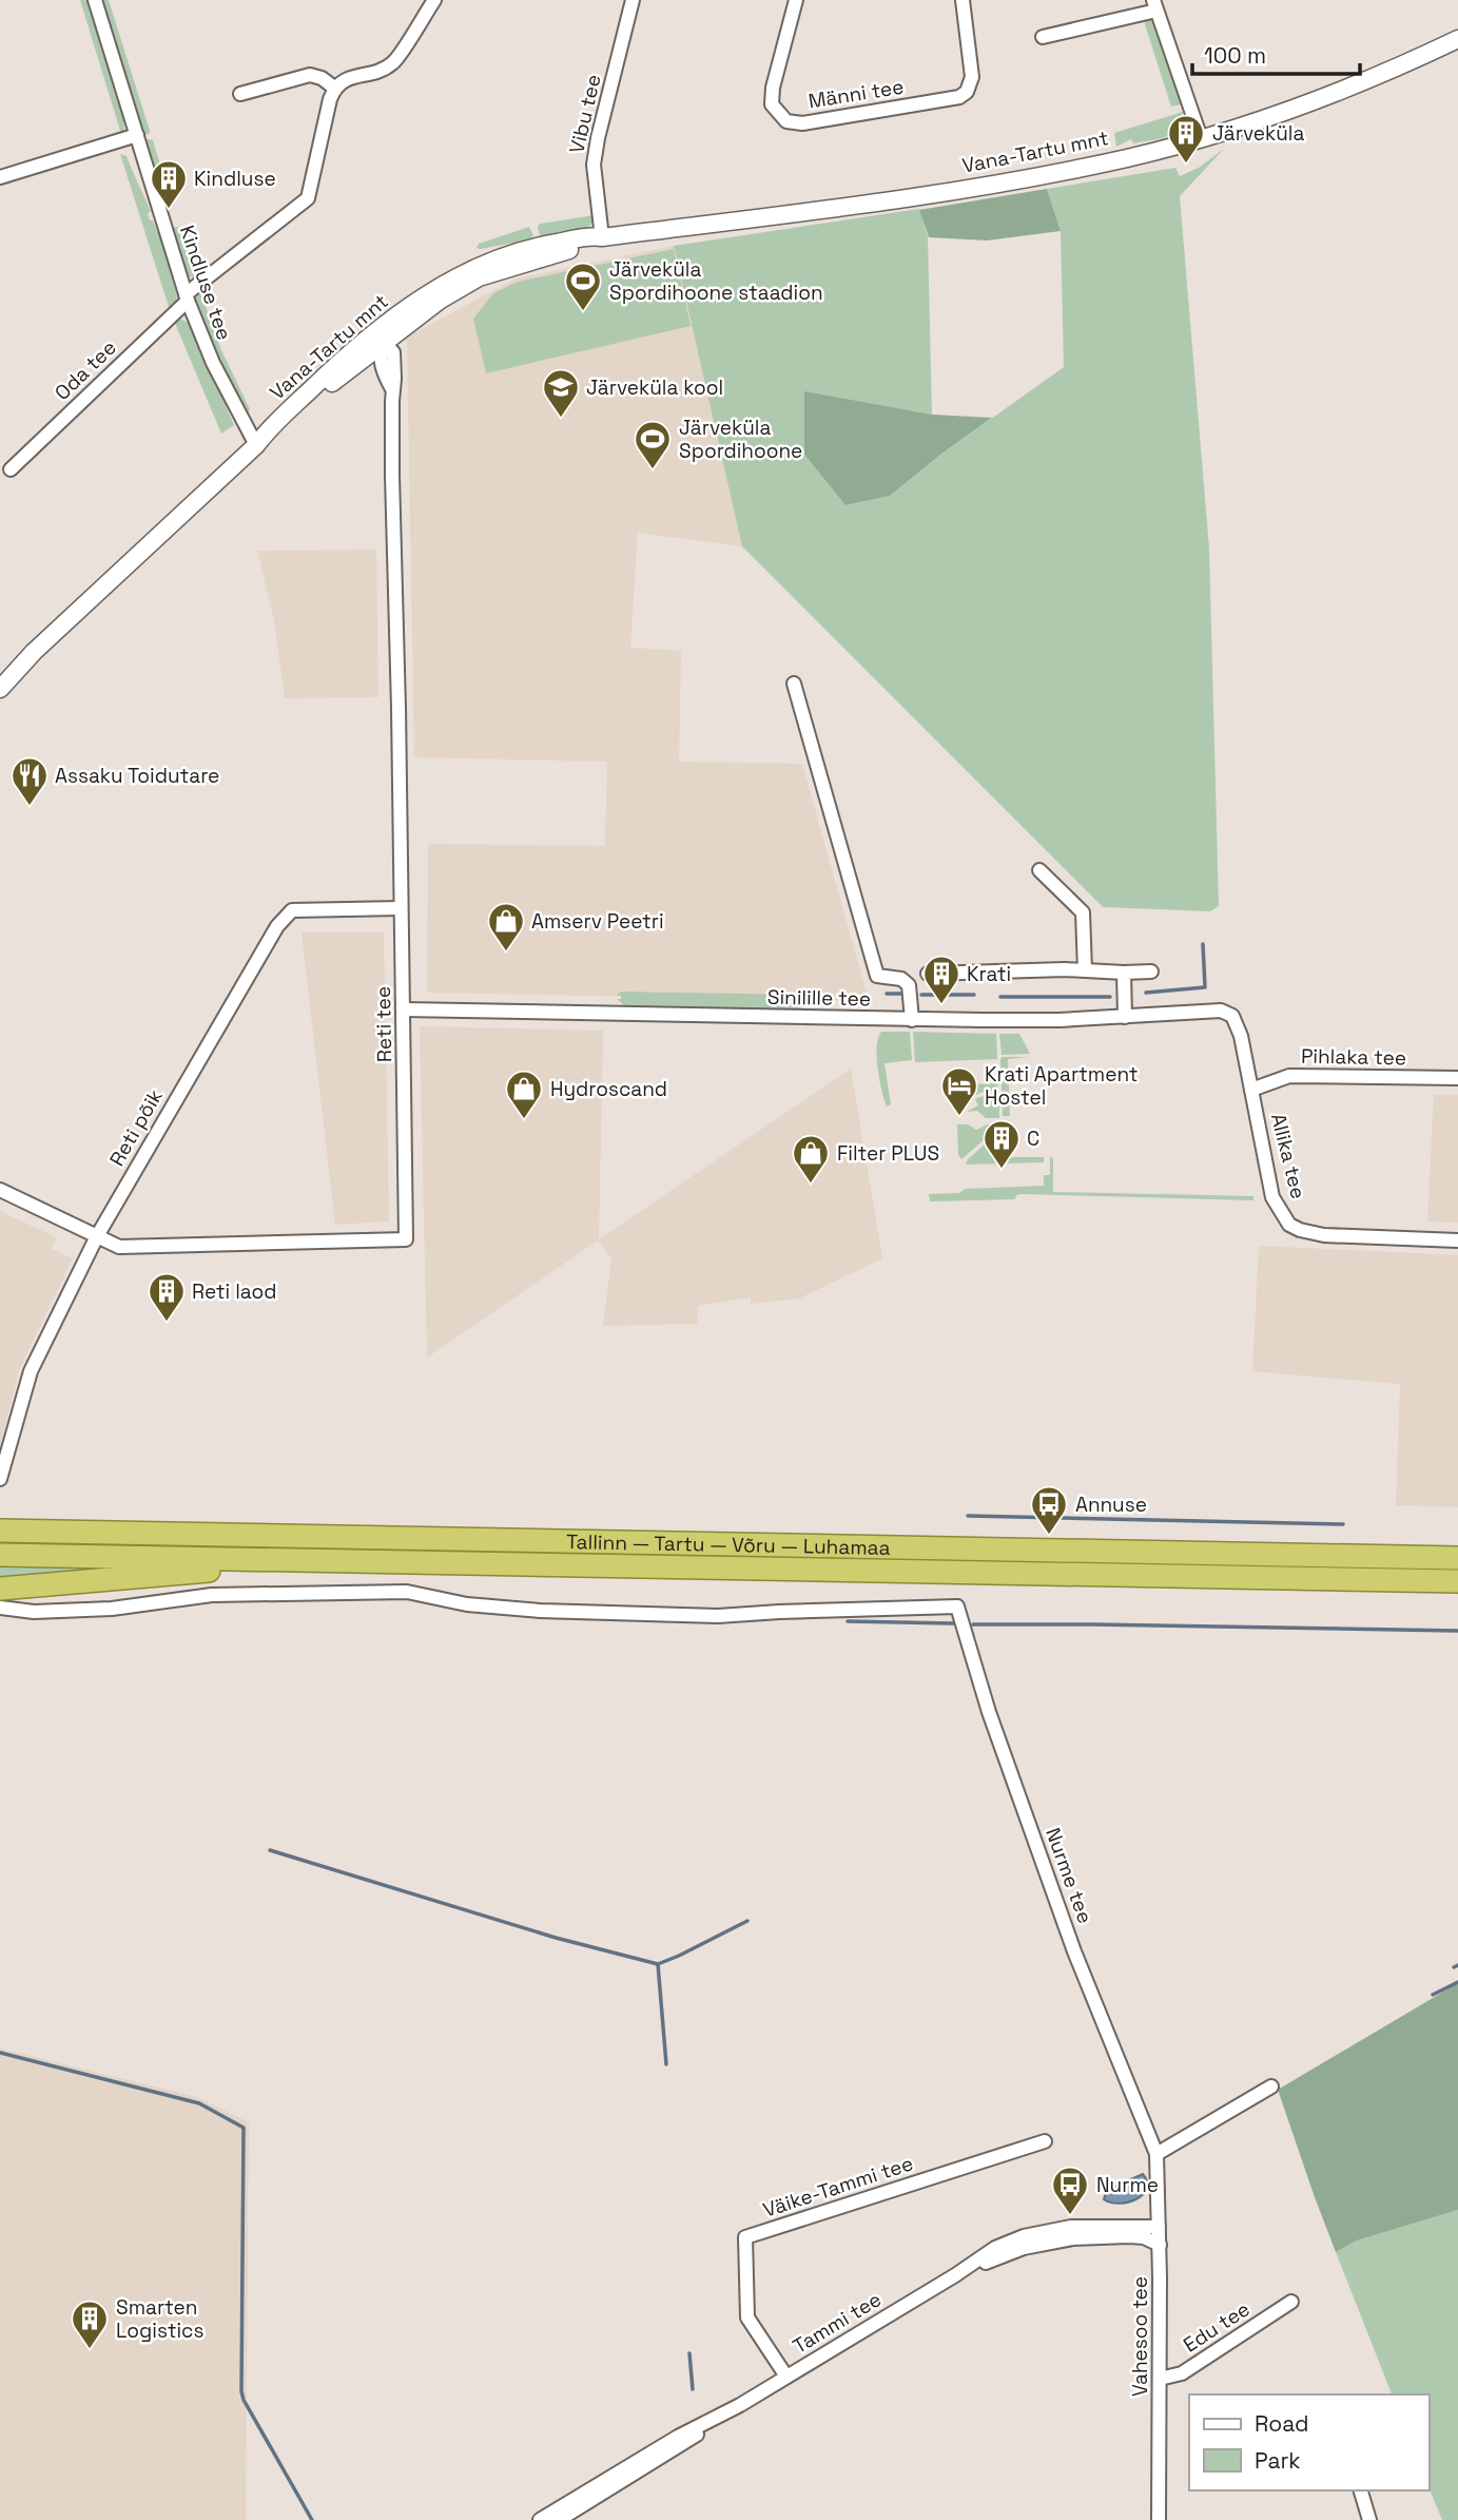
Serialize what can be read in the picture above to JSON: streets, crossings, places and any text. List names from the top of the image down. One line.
{"streets":{"highway":["Tallinn — Tartu — Võru — Luhamaa"],"street":["Männi tee","Vibu tee","Vana-Tartu mnt","Kindluse tee","Oda tee","Sinilille tee","Reti tee","Pihlaka tee","Reti põik","Allika tee","Nurme tee","Väike-Tammi tee","Tammi tee","Edu tee","Vahesoo tee"]},"crossings":[["Vibu tee","Vana-Tartu mnt"],["Vana-Tartu mnt","Kindluse tee"],["Vana-Tartu mnt","Reti tee"],["Kindluse tee","Oda tee"],["Sinilille tee","Reti tee"],["Sinilille tee","Allika tee"],["Reti tee","Reti põik"],["Pihlaka tee","Allika tee"],["Nurme tee","Vahesoo tee"],["Väike-Tammi tee","Tammi tee"],["Tammi tee","Vahesoo tee"],["Edu tee","Vahesoo tee"]],"places":{"building":["Järveküla","Kindluse","Krati","C","Reti laod","Smarten Logistics"],"sports":["Järveküla Spordihoone staadion","Järveküla Spordihoone"],"school or university":["Järveküla kool"],"restaurant":["Assaku Toidutare"],"shop":["Amserv Peetri","Hydroscand","Filter PLUS"],"hotel":["Krati Apartment Hostel"],"bus stop":["Annuse","Nurme"]},"legend":["Road","Park"],"scale_bar":"100 m"}
